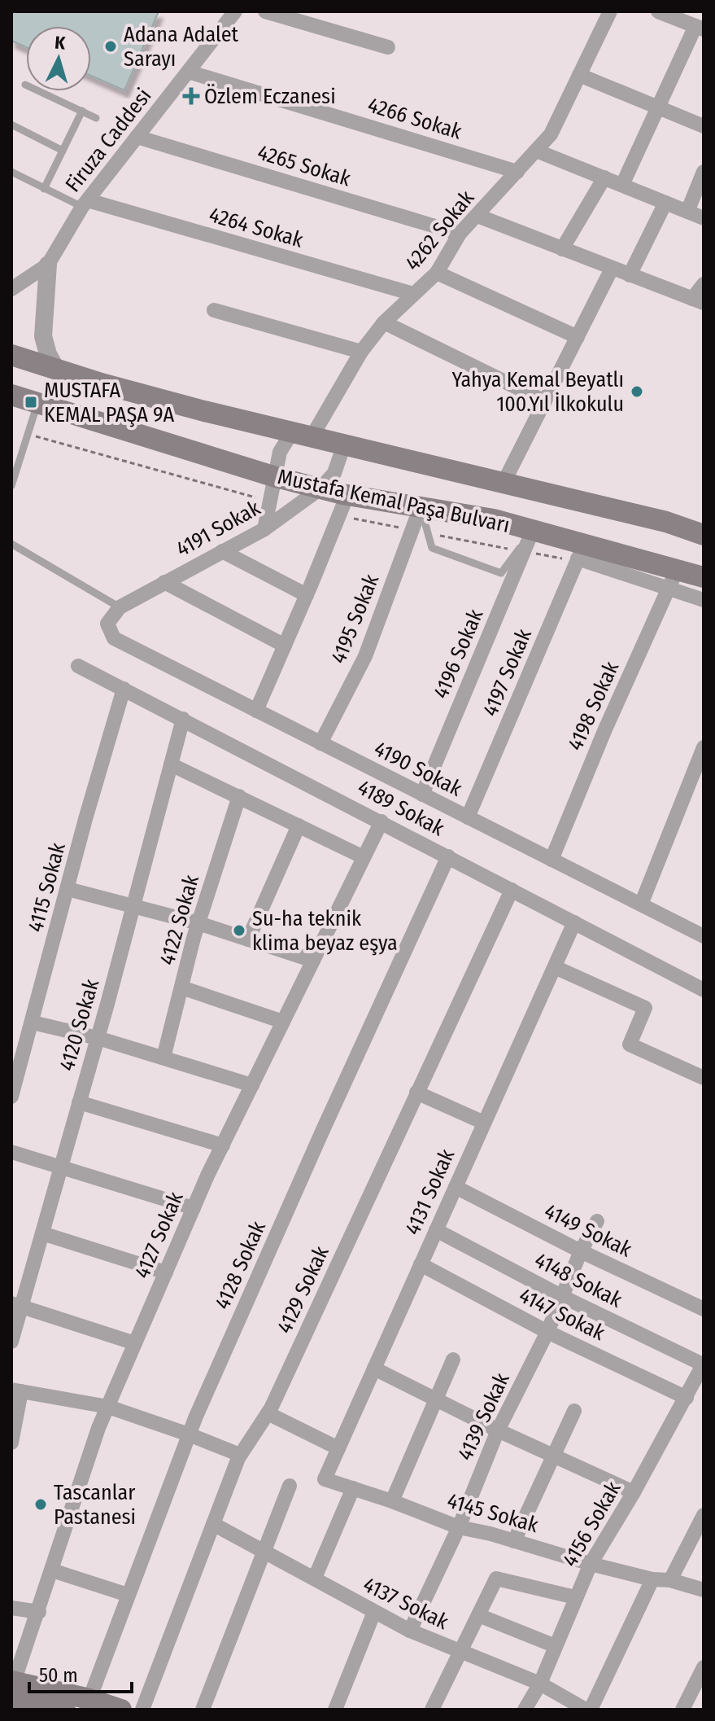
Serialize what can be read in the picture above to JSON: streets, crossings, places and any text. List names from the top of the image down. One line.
{"streets":{"main road":["Mustafa Kemal Paşa Bulvarı"],"street":["4266 Sokak","Firuza Caddesi","4265 Sokak","4264 Sokak","4262 Sokak","4191 Sokak","4195 Sokak","4196 Sokak","4197 Sokak","4198 Sokak","4190 Sokak","4189 Sokak","4115 Sokak","4122 Sokak","4120 Sokak","4131 Sokak","4149 Sokak","4127 Sokak","4128 Sokak","4148 Sokak","4129 Sokak","4147 Sokak","4139 Sokak","4145 Sokak","4156 Sokak","4137 Sokak"]},"crossings":[["4266 Sokak","Firuza Caddesi"],["4266 Sokak","4262 Sokak"],["Firuza Caddesi","4265 Sokak"],["Firuza Caddesi","4264 Sokak"],["4265 Sokak","4262 Sokak"],["4264 Sokak","4262 Sokak"],["4262 Sokak","Mustafa Kemal Paşa Bulvarı"],["4262 Sokak","4191 Sokak"],["Mustafa Kemal Paşa Bulvarı","4191 Sokak"],["Mustafa Kemal Paşa Bulvarı","4195 Sokak"],["Mustafa Kemal Paşa Bulvarı","4196 Sokak"],["Mustafa Kemal Paşa Bulvarı","4197 Sokak"],["Mustafa Kemal Paşa Bulvarı","4198 Sokak"],["4191 Sokak","4190 Sokak"],["4195 Sokak","4190 Sokak"],["4196 Sokak","4190 Sokak"],["4197 Sokak","4190 Sokak"],["4198 Sokak","4190 Sokak"],["4189 Sokak","4115 Sokak"],["4189 Sokak","4120 Sokak"],["4189 Sokak","4131 Sokak"],["4189 Sokak","4127 Sokak"],["4189 Sokak","4128 Sokak"],["4189 Sokak","4129 Sokak"],["4131 Sokak","4149 Sokak"],["4131 Sokak","4148 Sokak"],["4131 Sokak","4147 Sokak"],["4131 Sokak","4145 Sokak"],["4149 Sokak","4139 Sokak"],["4148 Sokak","4139 Sokak"],["4148 Sokak","4156 Sokak"],["4129 Sokak","4137 Sokak"],["4147 Sokak","4139 Sokak"],["4147 Sokak","4156 Sokak"],["4139 Sokak","4145 Sokak"],["4139 Sokak","4137 Sokak"],["4145 Sokak","4156 Sokak"],["4156 Sokak","4137 Sokak"]],"places":{"other":["Adana Adalet Sarayı","Yahya Kemal Beyatlı 100.Yıl İlkokulu","Su-ha teknik klima beyaz eşya","Tascanlar Pastanesi"],"health":["Özlem Eczanesi"],"transit":["MUSTAFA KEMAL PAŞA 9A"]},"scale_bar":"50 m","north":"top"}
